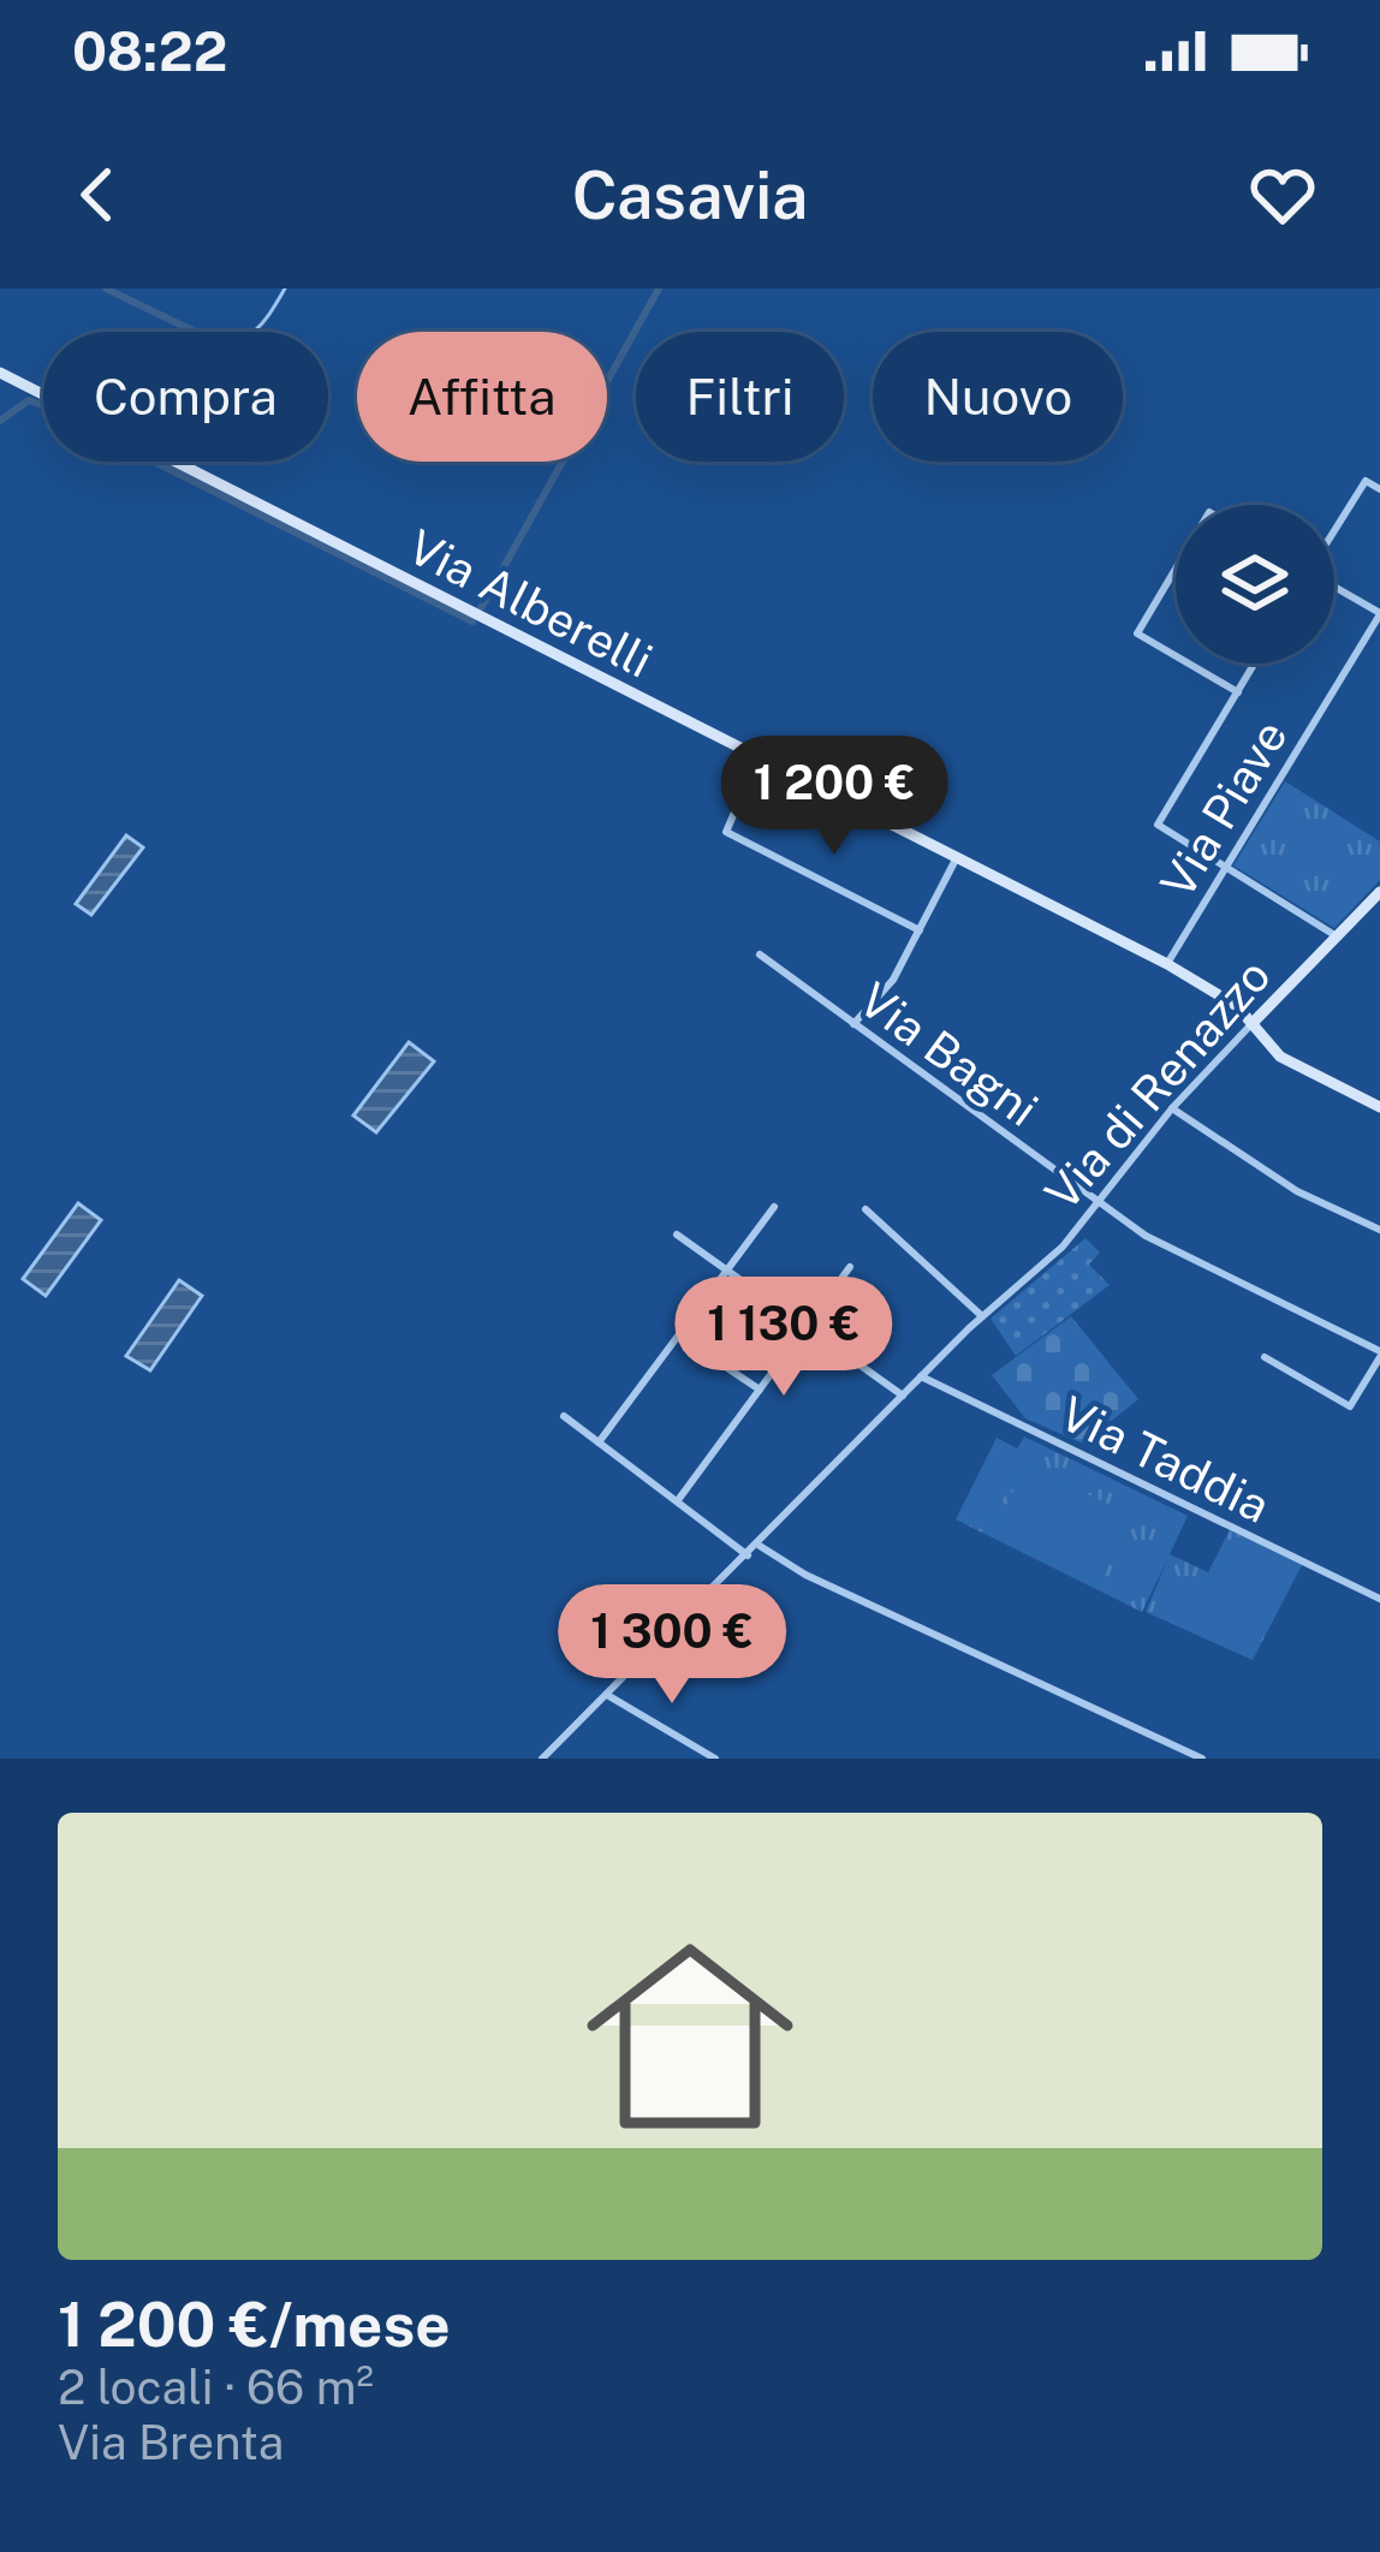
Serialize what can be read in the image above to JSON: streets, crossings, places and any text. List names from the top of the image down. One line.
{"streets":{"street":["Via Alberelli","Via Piave","Via Bagni","Via di Renazzo","Via Taddia"]},"crossings":[["Via Alberelli","Via Piave"],["Via Alberelli","Via di Renazzo"],["Via Bagni","Via di Renazzo"],["Via di Renazzo","Via Taddia"]],"page":{"status":"08:22","header":"Casavia","chip":["Compra","Affitta","Filtri","Nuovo"],"price":["1 200 €","1 130 €","1 300 €"],"list":[{"name":"1 200 €/mese","note":"2 locali · 66 m² · Via Brenta"}]}}
